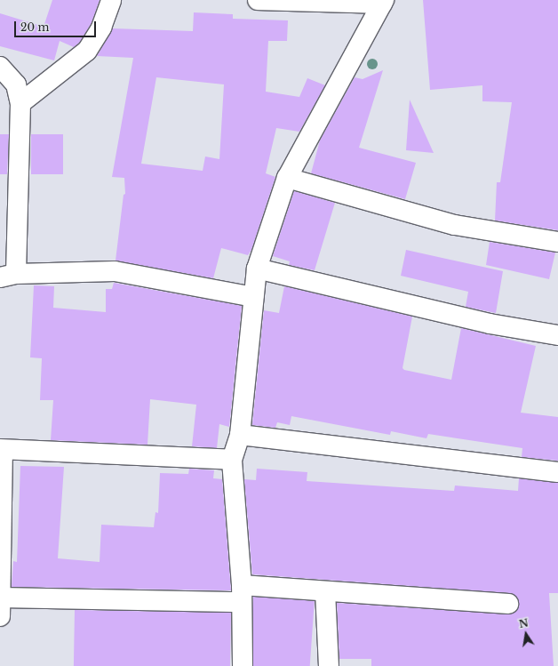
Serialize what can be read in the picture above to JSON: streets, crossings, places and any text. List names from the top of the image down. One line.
{"scale_bar":"20 m","north":"top"}
